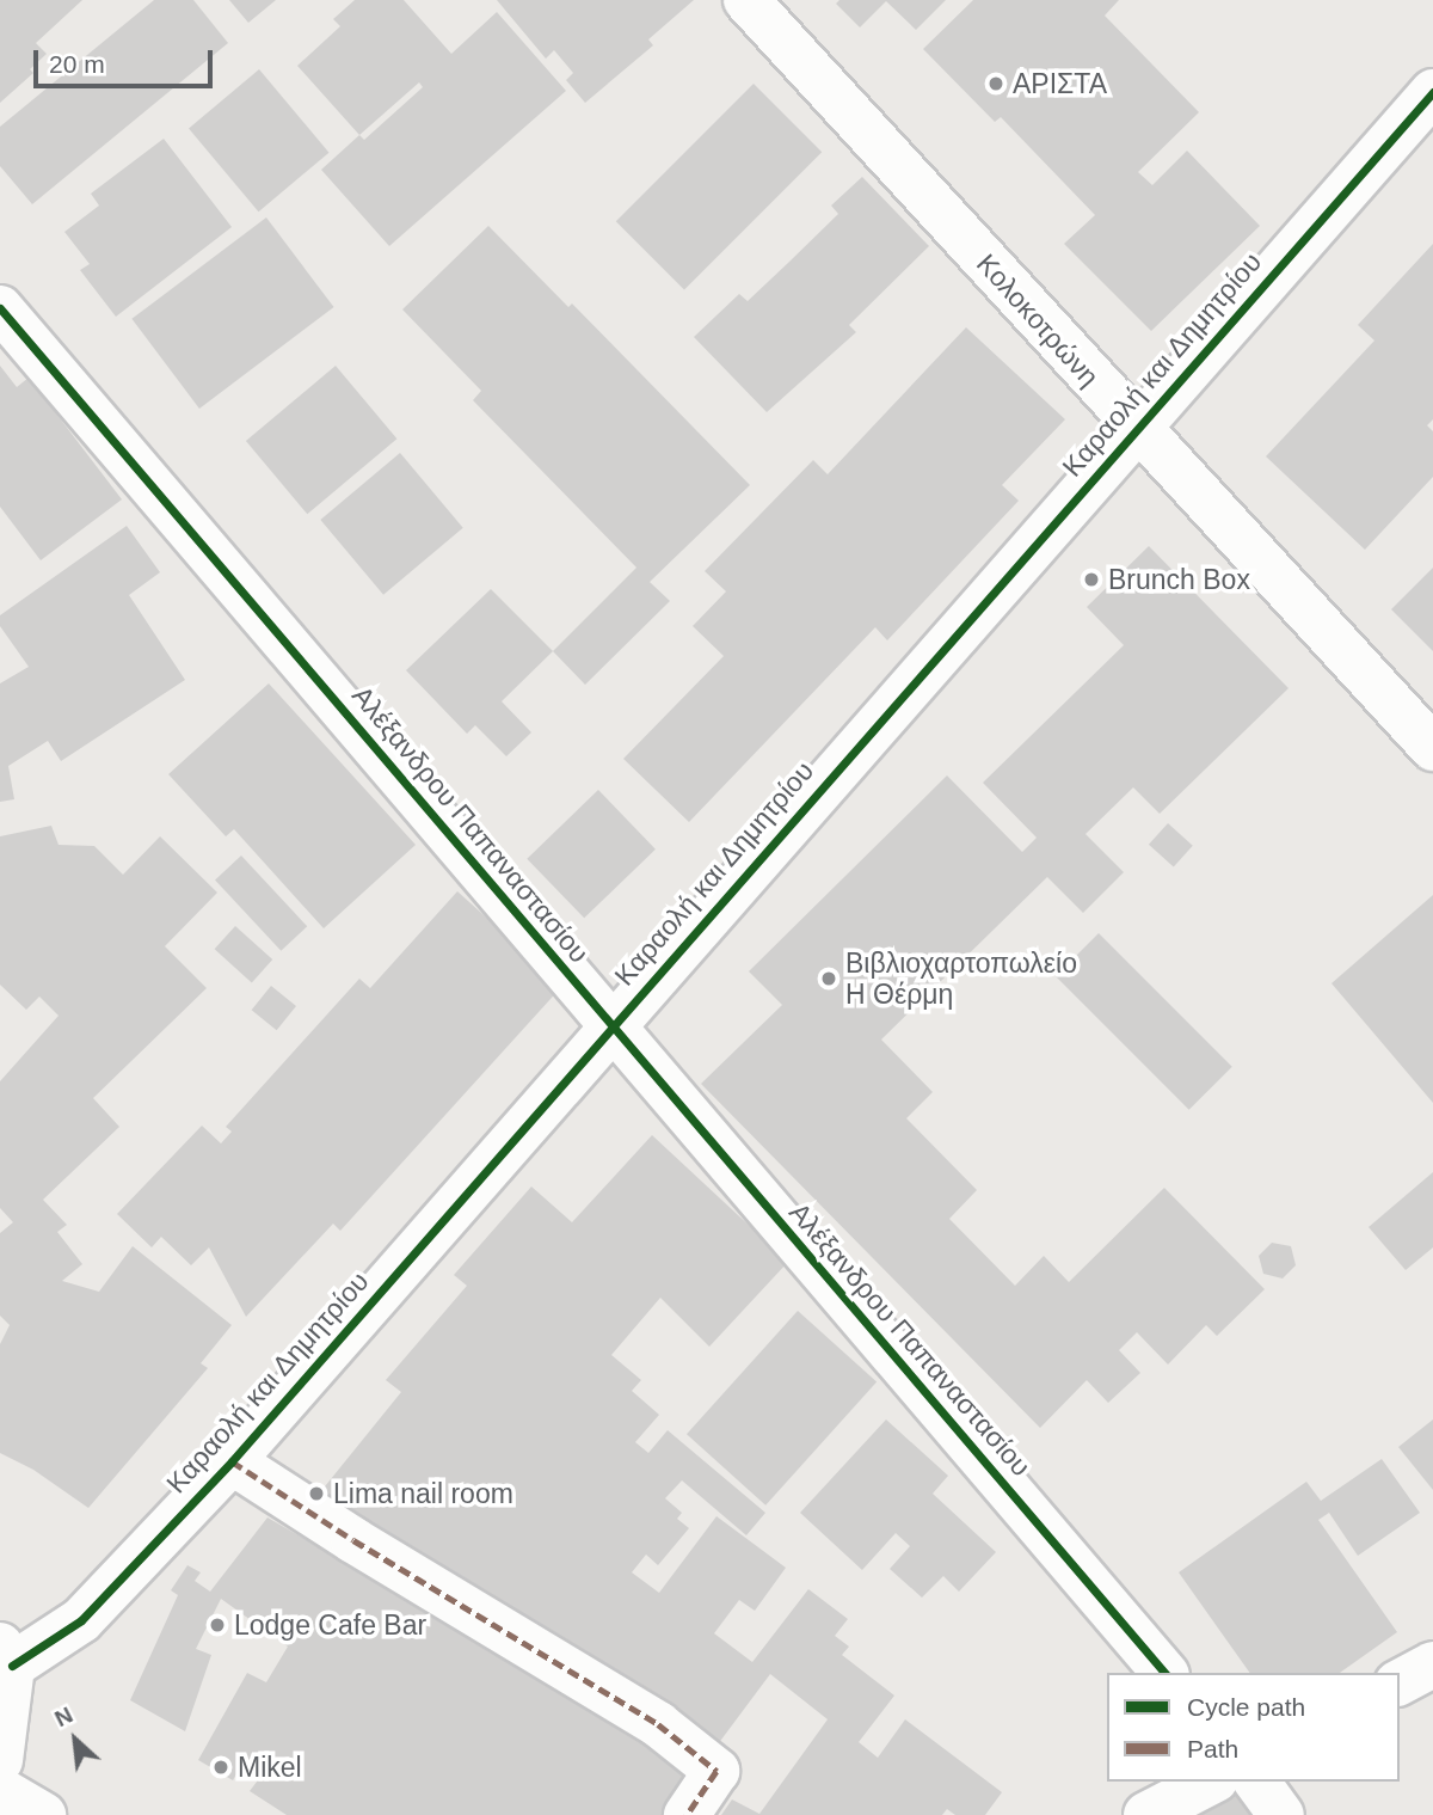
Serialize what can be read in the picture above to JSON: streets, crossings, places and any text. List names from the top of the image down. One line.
{"streets":{"street":["Κολοκοτρώνη","Καραολή και Δημητρίου","Αλέξανδρου Παπαναστασίου"]},"crossings":[["Κολοκοτρώνη","Καραολή και Δημητρίου"],["Καραολή και Δημητρίου","Αλέξανδρου Παπαναστασίου"]],"places":["ΑΡΙΣΤΑ","Brunch Box","Βιβλιοχαρτοπωλείο Η Θέρμη","Lima nail room","Lodge Cafe Bar","Mikel"],"legend":["Cycle path","Path"],"scale_bar":"20 m","north":"top left"}
